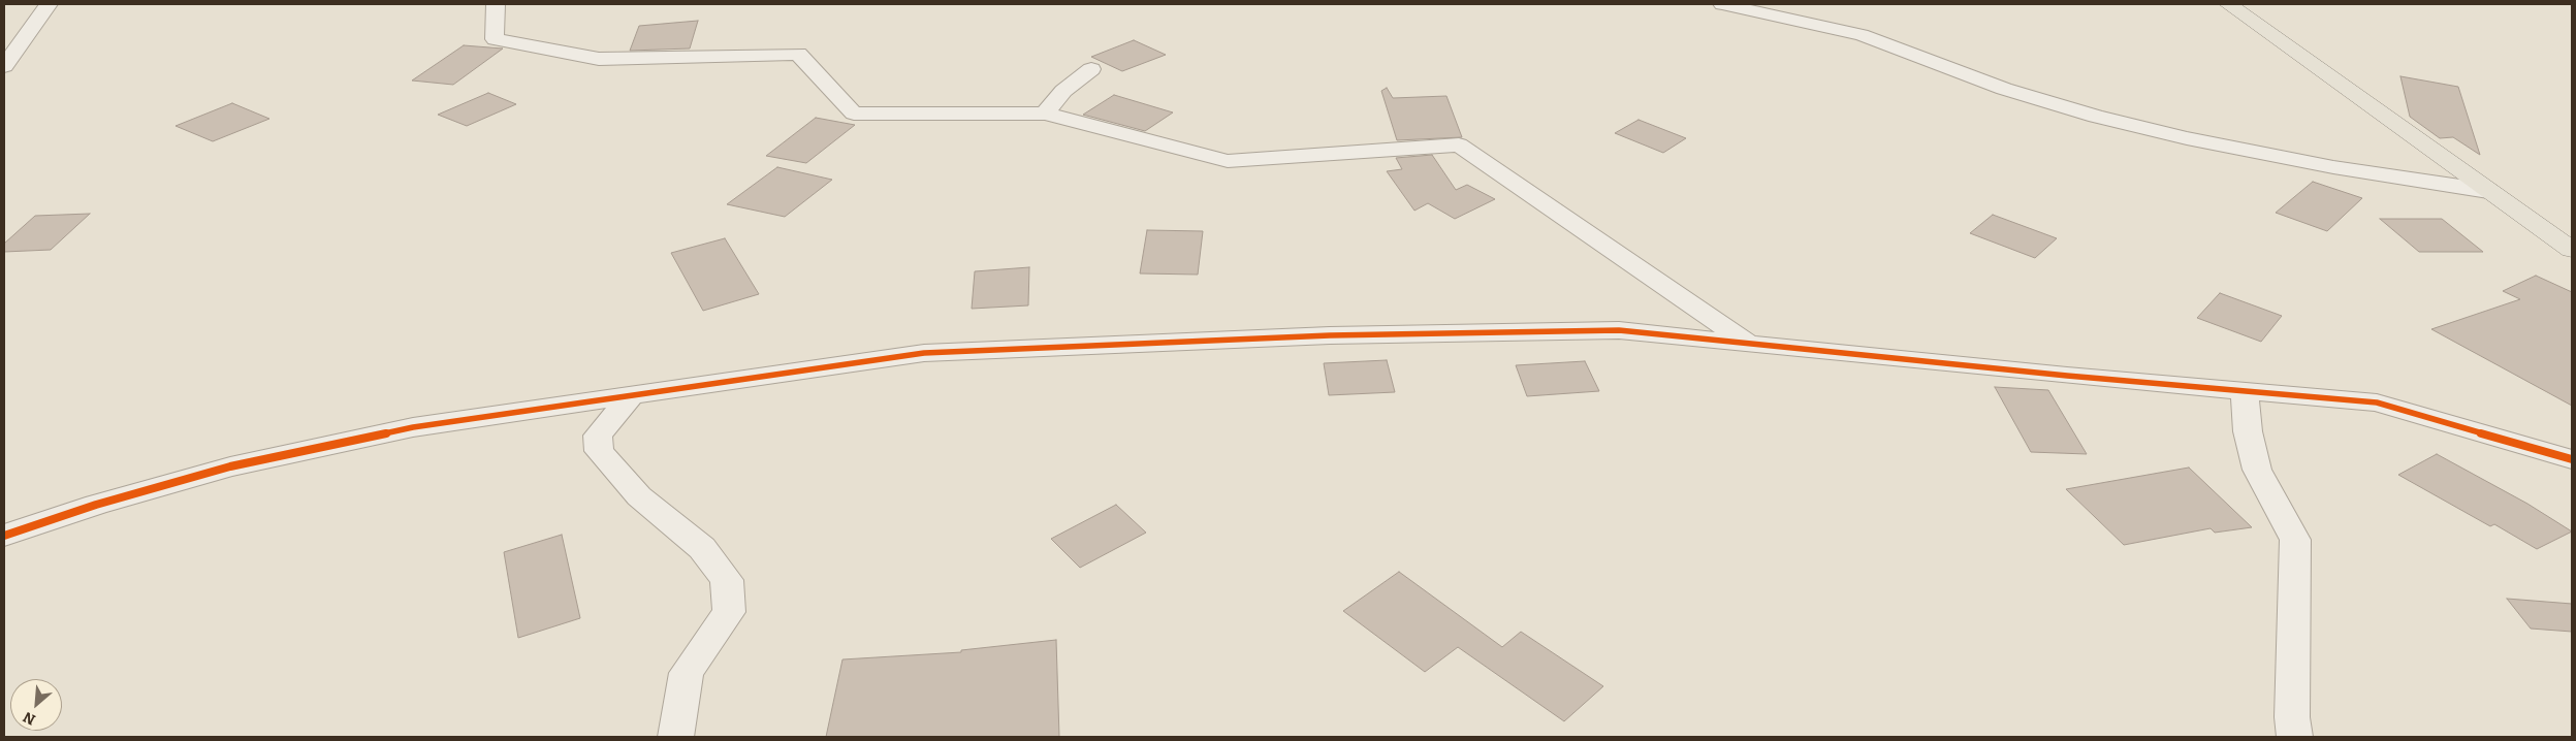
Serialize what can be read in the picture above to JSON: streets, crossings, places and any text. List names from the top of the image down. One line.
{"north":"bottom left"}
